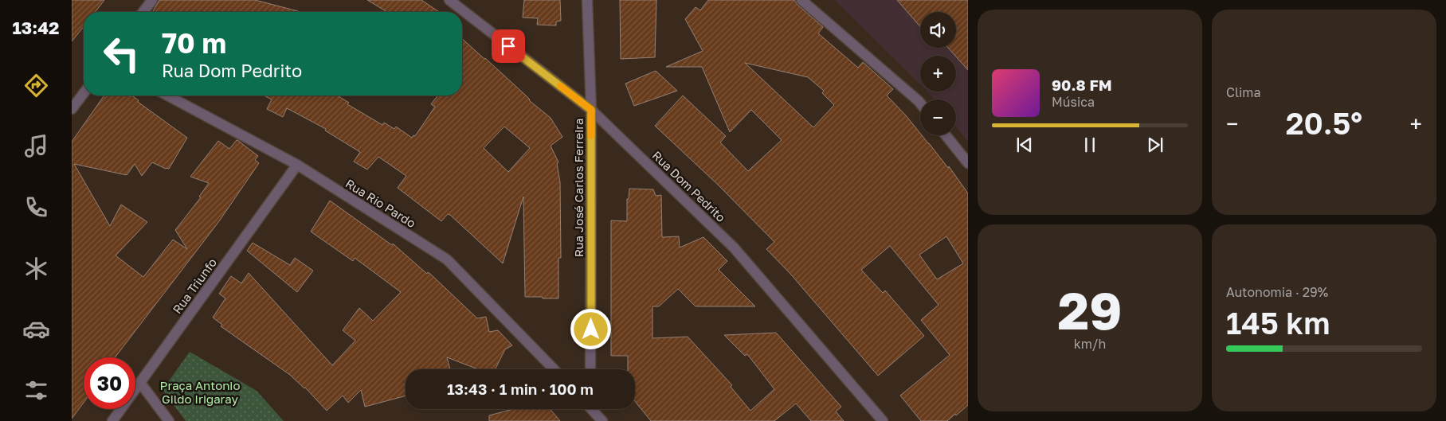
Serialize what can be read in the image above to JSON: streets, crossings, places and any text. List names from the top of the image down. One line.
{"streets":{"street":["Rua Dom Pedrito","Rua José Carlos Ferreira","Rua Rio Pardo","Rua Triunfo"]},"crossings":[["Rua Dom Pedrito","Rua José Carlos Ferreira"],["Rua Rio Pardo","Rua Triunfo"]],"parks":["Praça Antonio Gildo Irigaray"],"page":{"tabs":"13:42","tile":["Clima",["29","km/h"],["Autonomia · 29%","145 km"]],"map_buttons":["+","−"],"turn":["70 m","Rua Dom Pedrito"],"song":["90.8 FM","Música"],"heat":["−","20.5°","+"],"limit":"30","trip":"13:43 · 1 min · 100 m"}}
